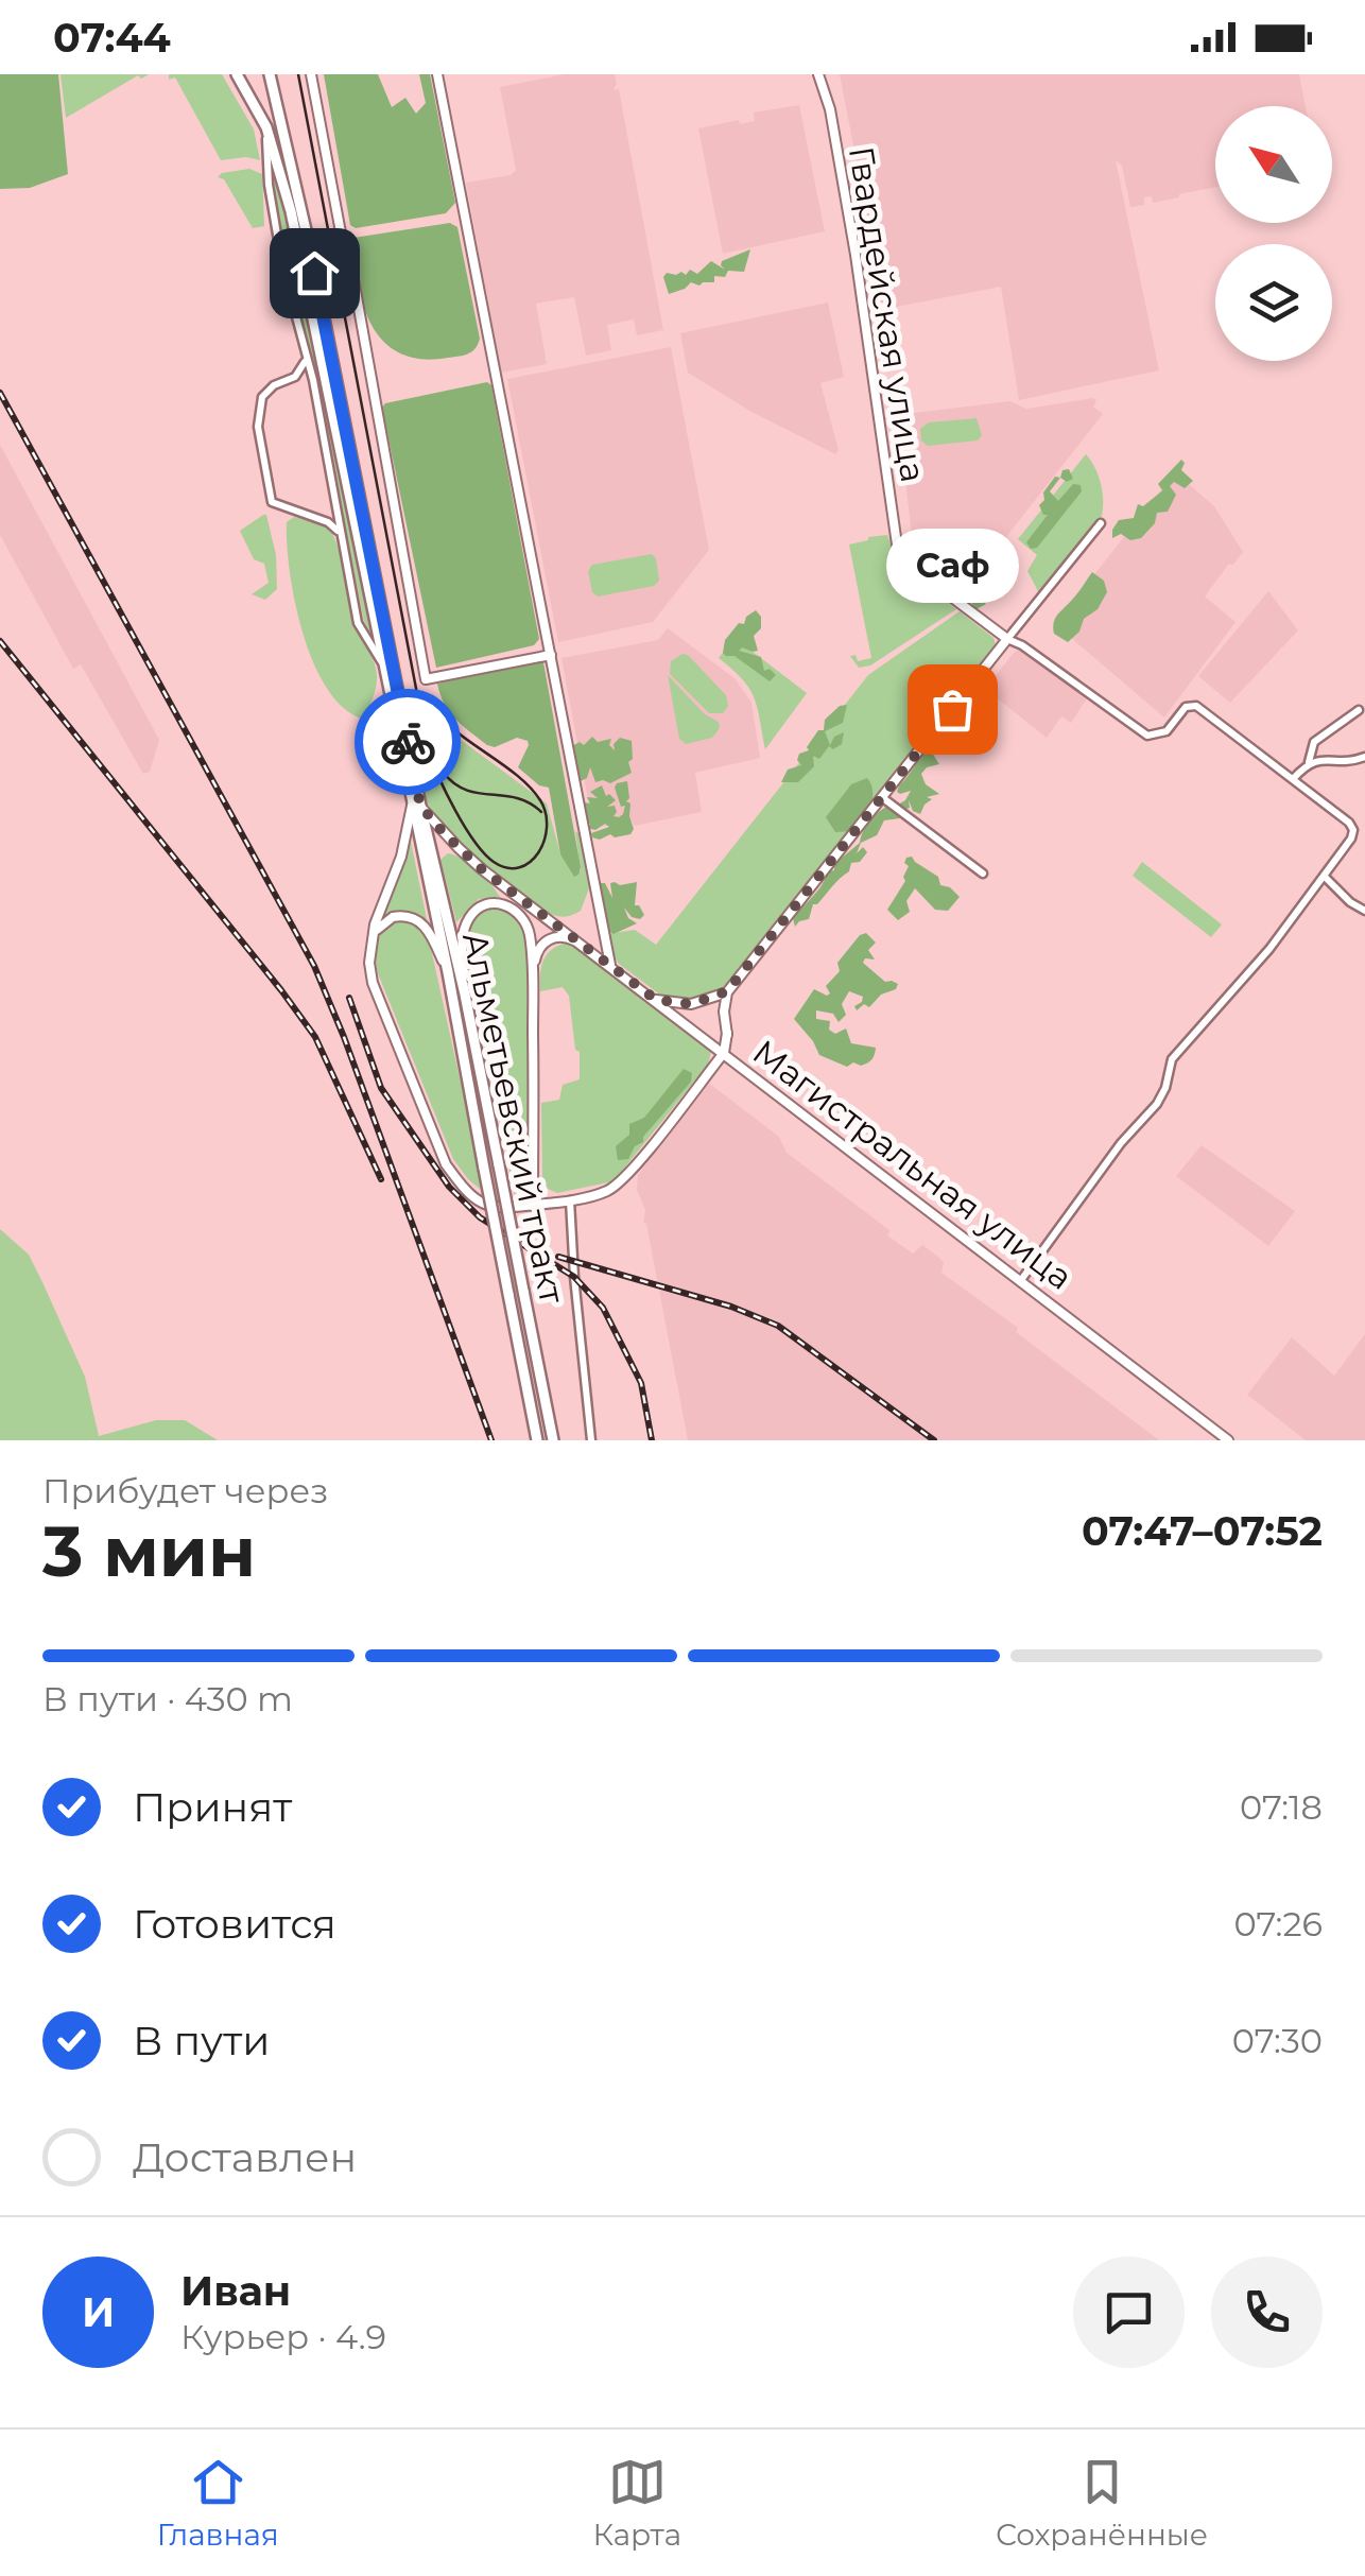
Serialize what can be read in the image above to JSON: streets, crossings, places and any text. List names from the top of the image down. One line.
{"streets":{"main road":["Альметьевский тракт"],"street":["Гвардейская улица","Магистральная улица"]},"crossings":[["Альметьевский тракт","Магистральная улица"]],"places":["Саф"],"north":"top left","page":{"status":"07:44","bubble":"Саф","heading":["3 мин","Прибудет через","07:47–07:52"],"panel":["Иван","Курьер · 4.9"],"bar":"В пути · 430 m","list":[["Принят","07:18"],["Готовится","07:26"],["В пути","07:30"],"Доставлен"],"round":"И","tabs":["Главная","Карта","Сохранённые"]}}
